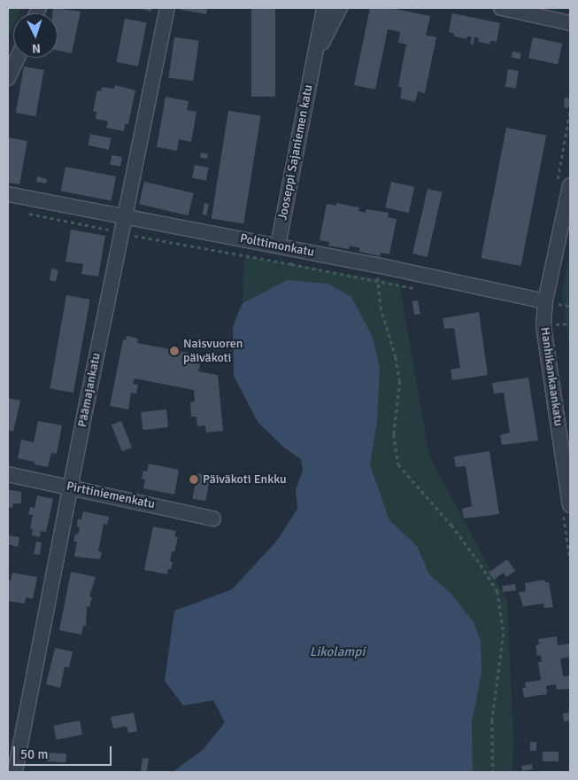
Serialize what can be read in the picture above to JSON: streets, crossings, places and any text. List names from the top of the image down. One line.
{"streets":{"street":["Jooseppi Sajaniemen katu","Polttimonkatu","Hanhikankaankatu","Päämajankatu","Pirttiniemenkatu"]},"crossings":[["Jooseppi Sajaniemen katu","Polttimonkatu"],["Polttimonkatu","Hanhikankaankatu"],["Polttimonkatu","Päämajankatu"],["Päämajankatu","Pirttiniemenkatu"]],"water":["Likolampi"],"places":["Naisvuoren päiväkoti","Päiväkoti Enkku"],"scale_bar":"50 m","north":"bottom"}
